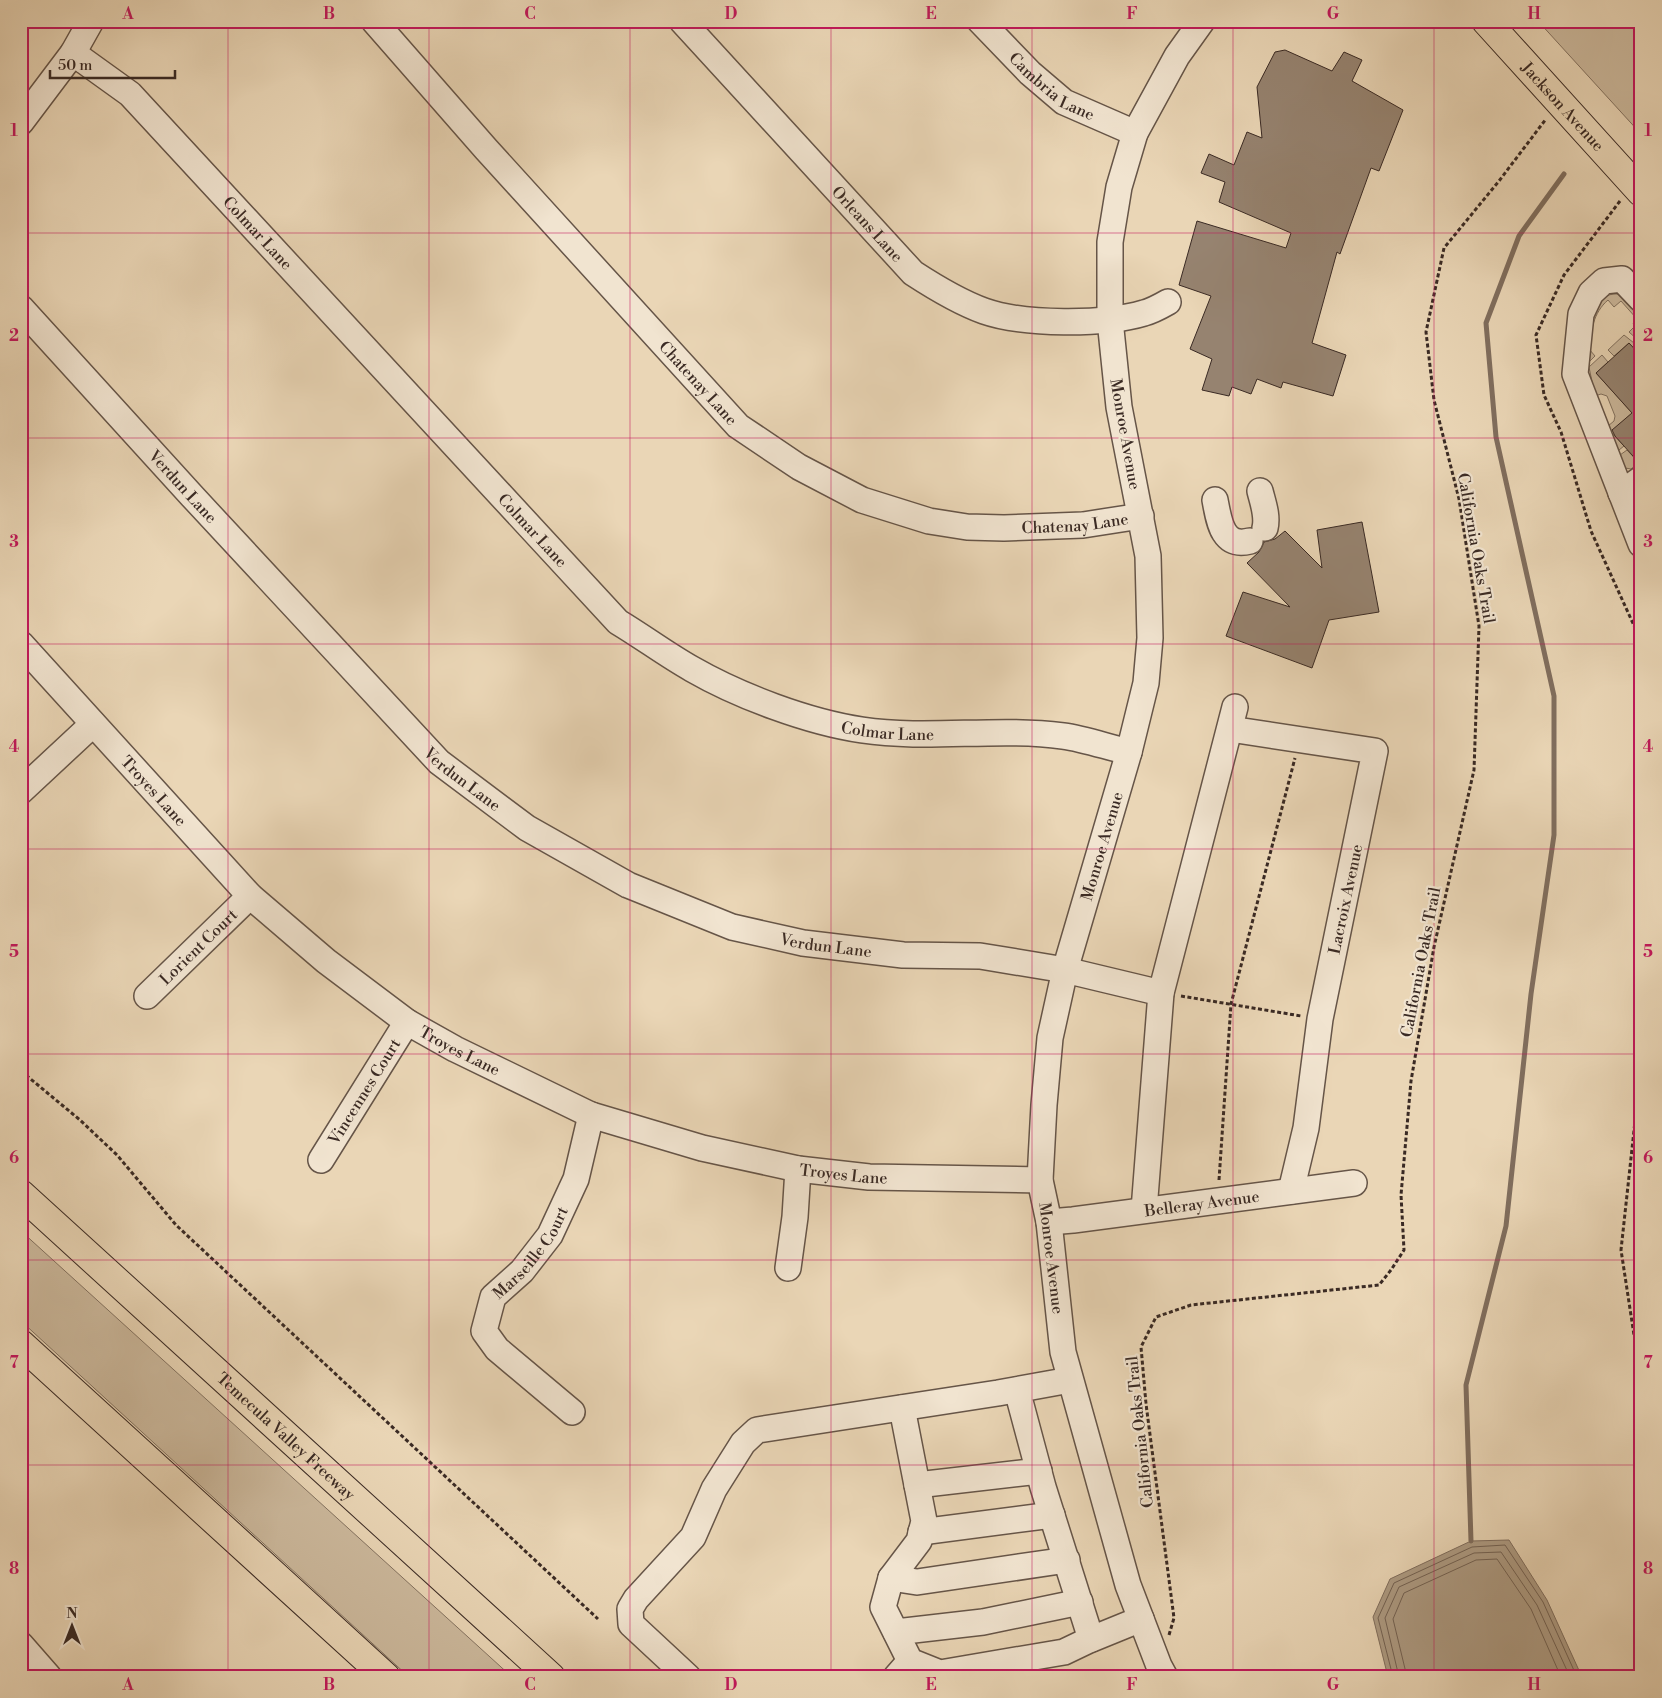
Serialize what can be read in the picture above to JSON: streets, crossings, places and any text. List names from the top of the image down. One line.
{"streets":{"main road":["Jackson Avenue","Temecula Valley Freeway"],"street":["Cambria Lane","Orleans Lane","Colmar Lane","Chatenay Lane","Monroe Avenue","Verdun Lane","Troyes Lane","Lacroix Avenue","Lorient Court","Vincennes Court","Belleray Avenue","Marseille Court"],"path":["California Oaks Trail"]},"crossings":[["Cambria Lane","Monroe Avenue"],["Jackson Avenue","California Oaks Trail"],["Orleans Lane","Monroe Avenue"],["Colmar Lane","Monroe Avenue"],["Chatenay Lane","Monroe Avenue"],["Monroe Avenue","Verdun Lane"],["Monroe Avenue","California Oaks Trail"],["Monroe Avenue","Troyes Lane"],["Monroe Avenue","Belleray Avenue"],["Verdun Lane","Lacroix Avenue"],["Troyes Lane","Lorient Court"],["Troyes Lane","Vincennes Court"],["Troyes Lane","Marseille Court"],["Lacroix Avenue","Belleray Avenue"]],"scale_bar":"50 m","north":"top","grid":{"columns":["A","B","C","D","E","F","G","H"],"rows":["1","2","3","4","5","6","7","8"]}}
